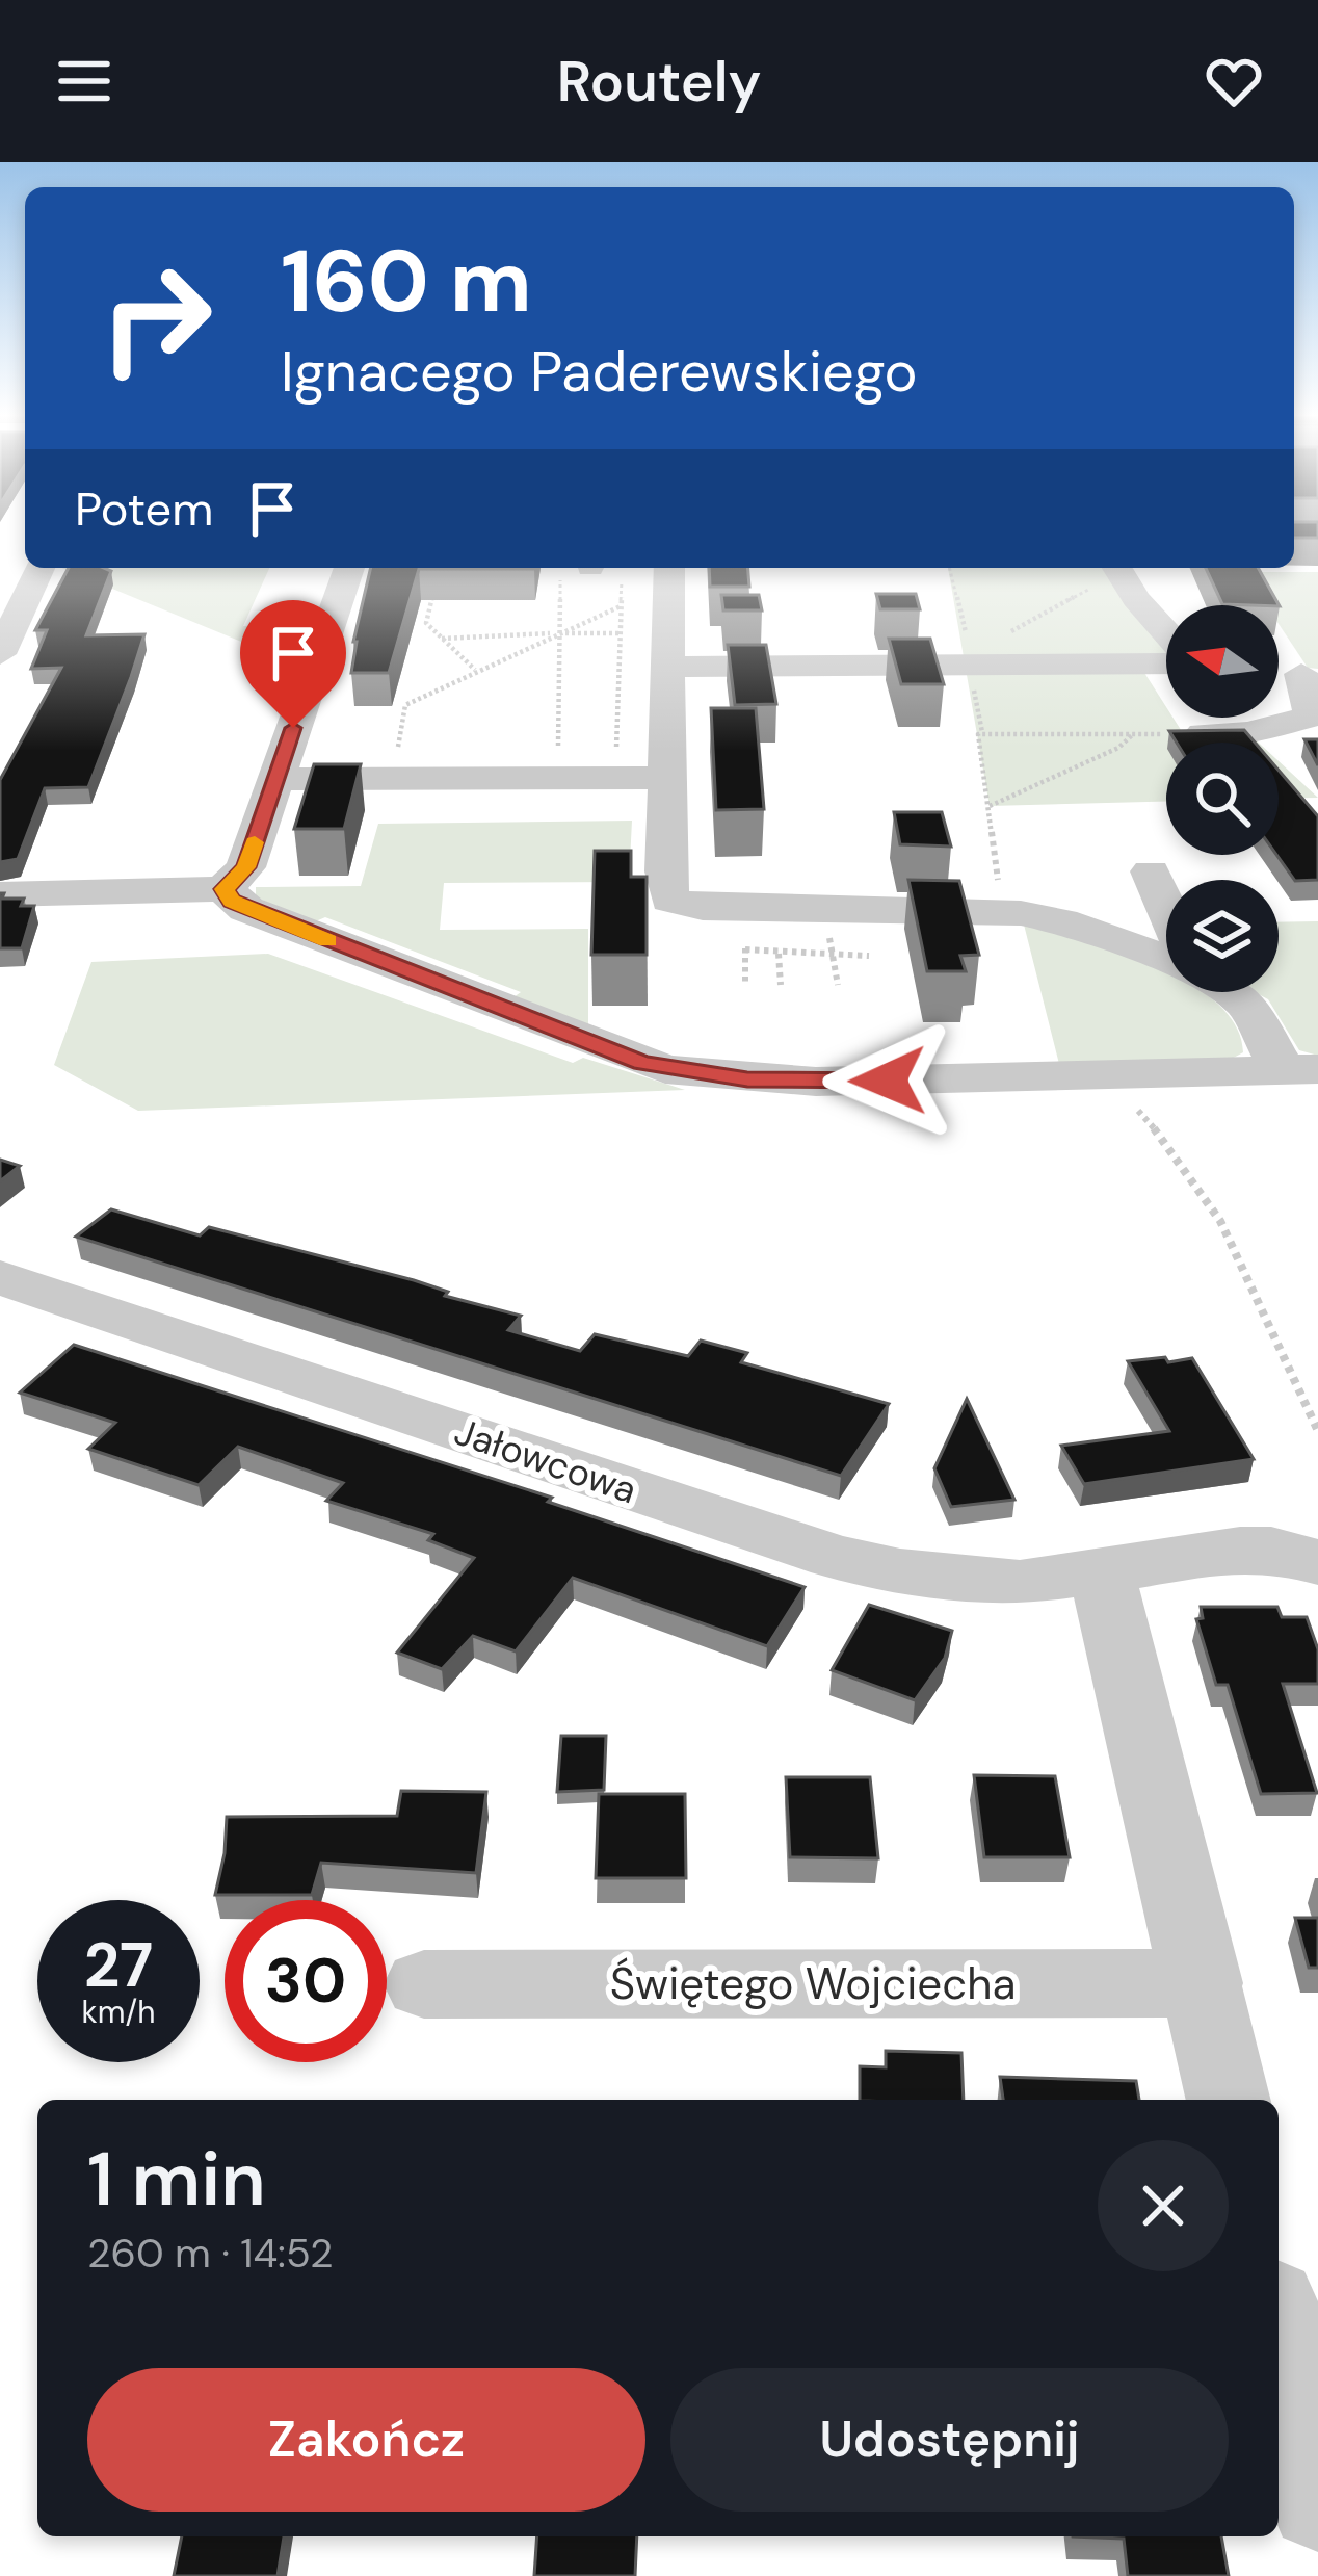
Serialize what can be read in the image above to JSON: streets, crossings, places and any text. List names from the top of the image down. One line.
{"streets":{"street":["Jałowcowa","Świętego Wojciecha"]},"north":"left","page":{"header":"Routely","turn":["160 m","Ignacego Paderewskiego"],"then":"Potem","speed":"27 km/h","limit":"30","heading":["1 min","260 m · 14:52"],"buttons":["Zakończ","Udostępnij"]}}
